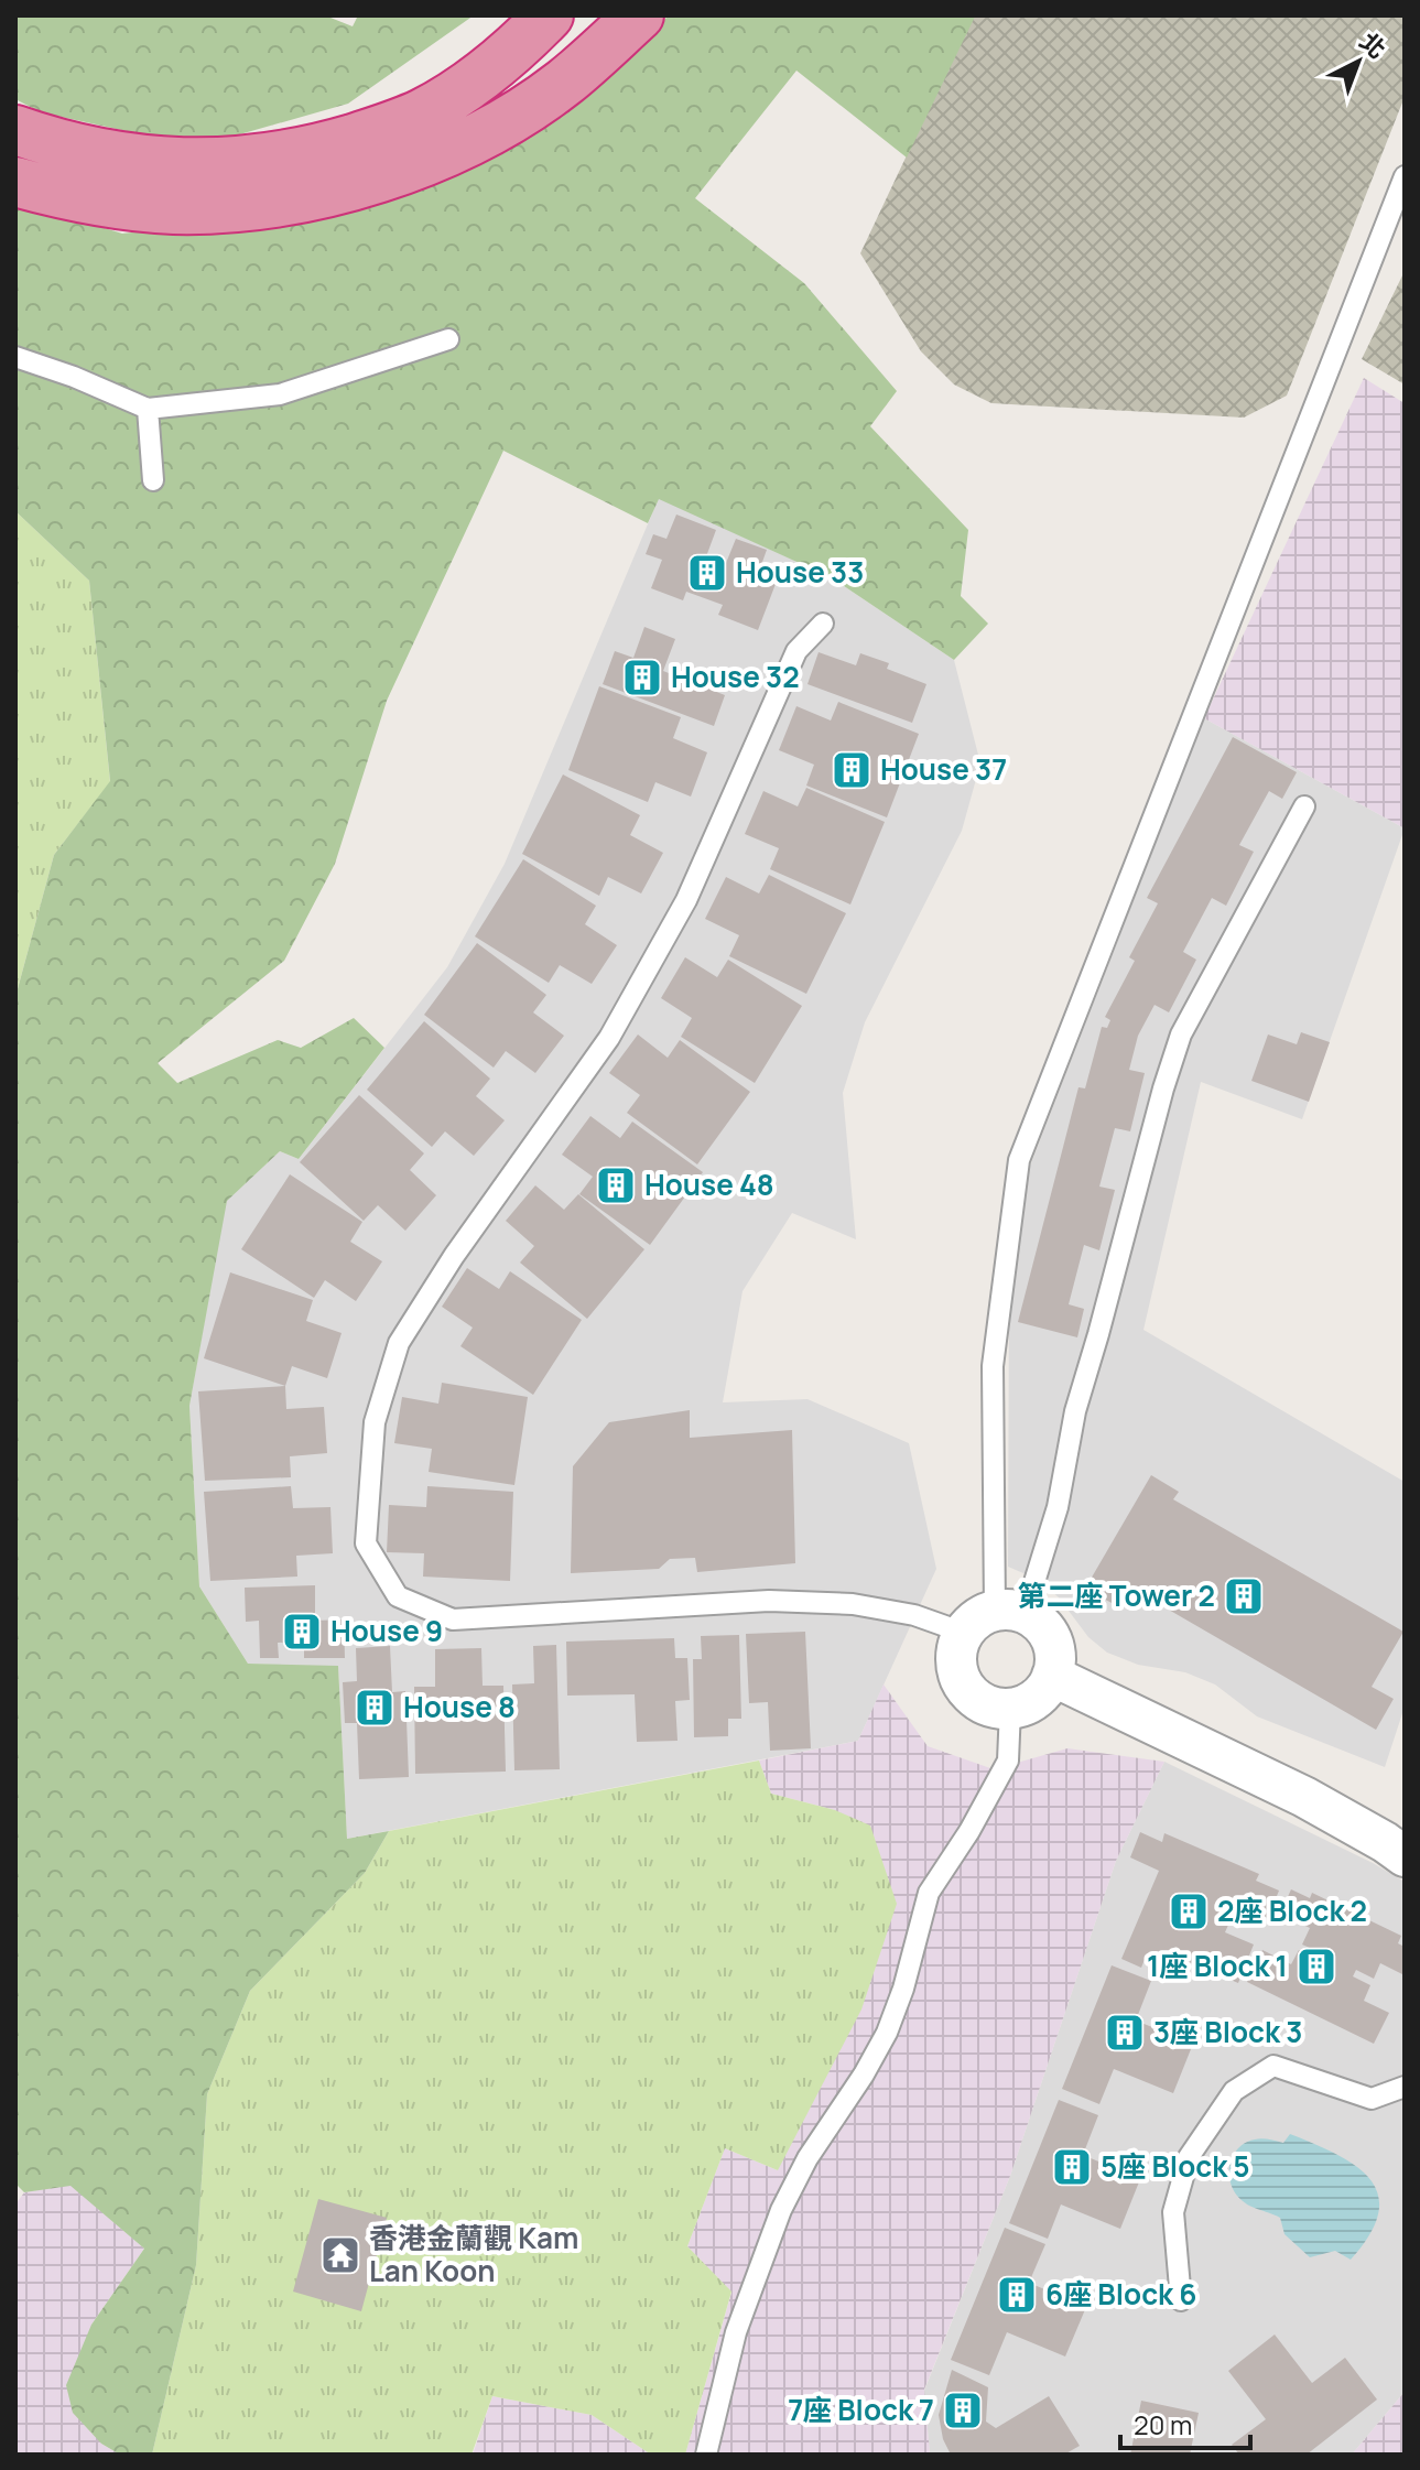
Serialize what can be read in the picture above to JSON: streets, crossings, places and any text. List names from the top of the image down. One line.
{"places":{"building":["House 33","House 32","House 37","House 48","第二座 Tower 2","House 9","House 8","2座 Block 2","1座 Block 1","3座 Block 3","5座 Block 5","6座 Block 6","7座 Block 7"],"temple":["香港金蘭觀 Kam Lan Koon"]},"scale_bar":"20 m","north":"top right"}
